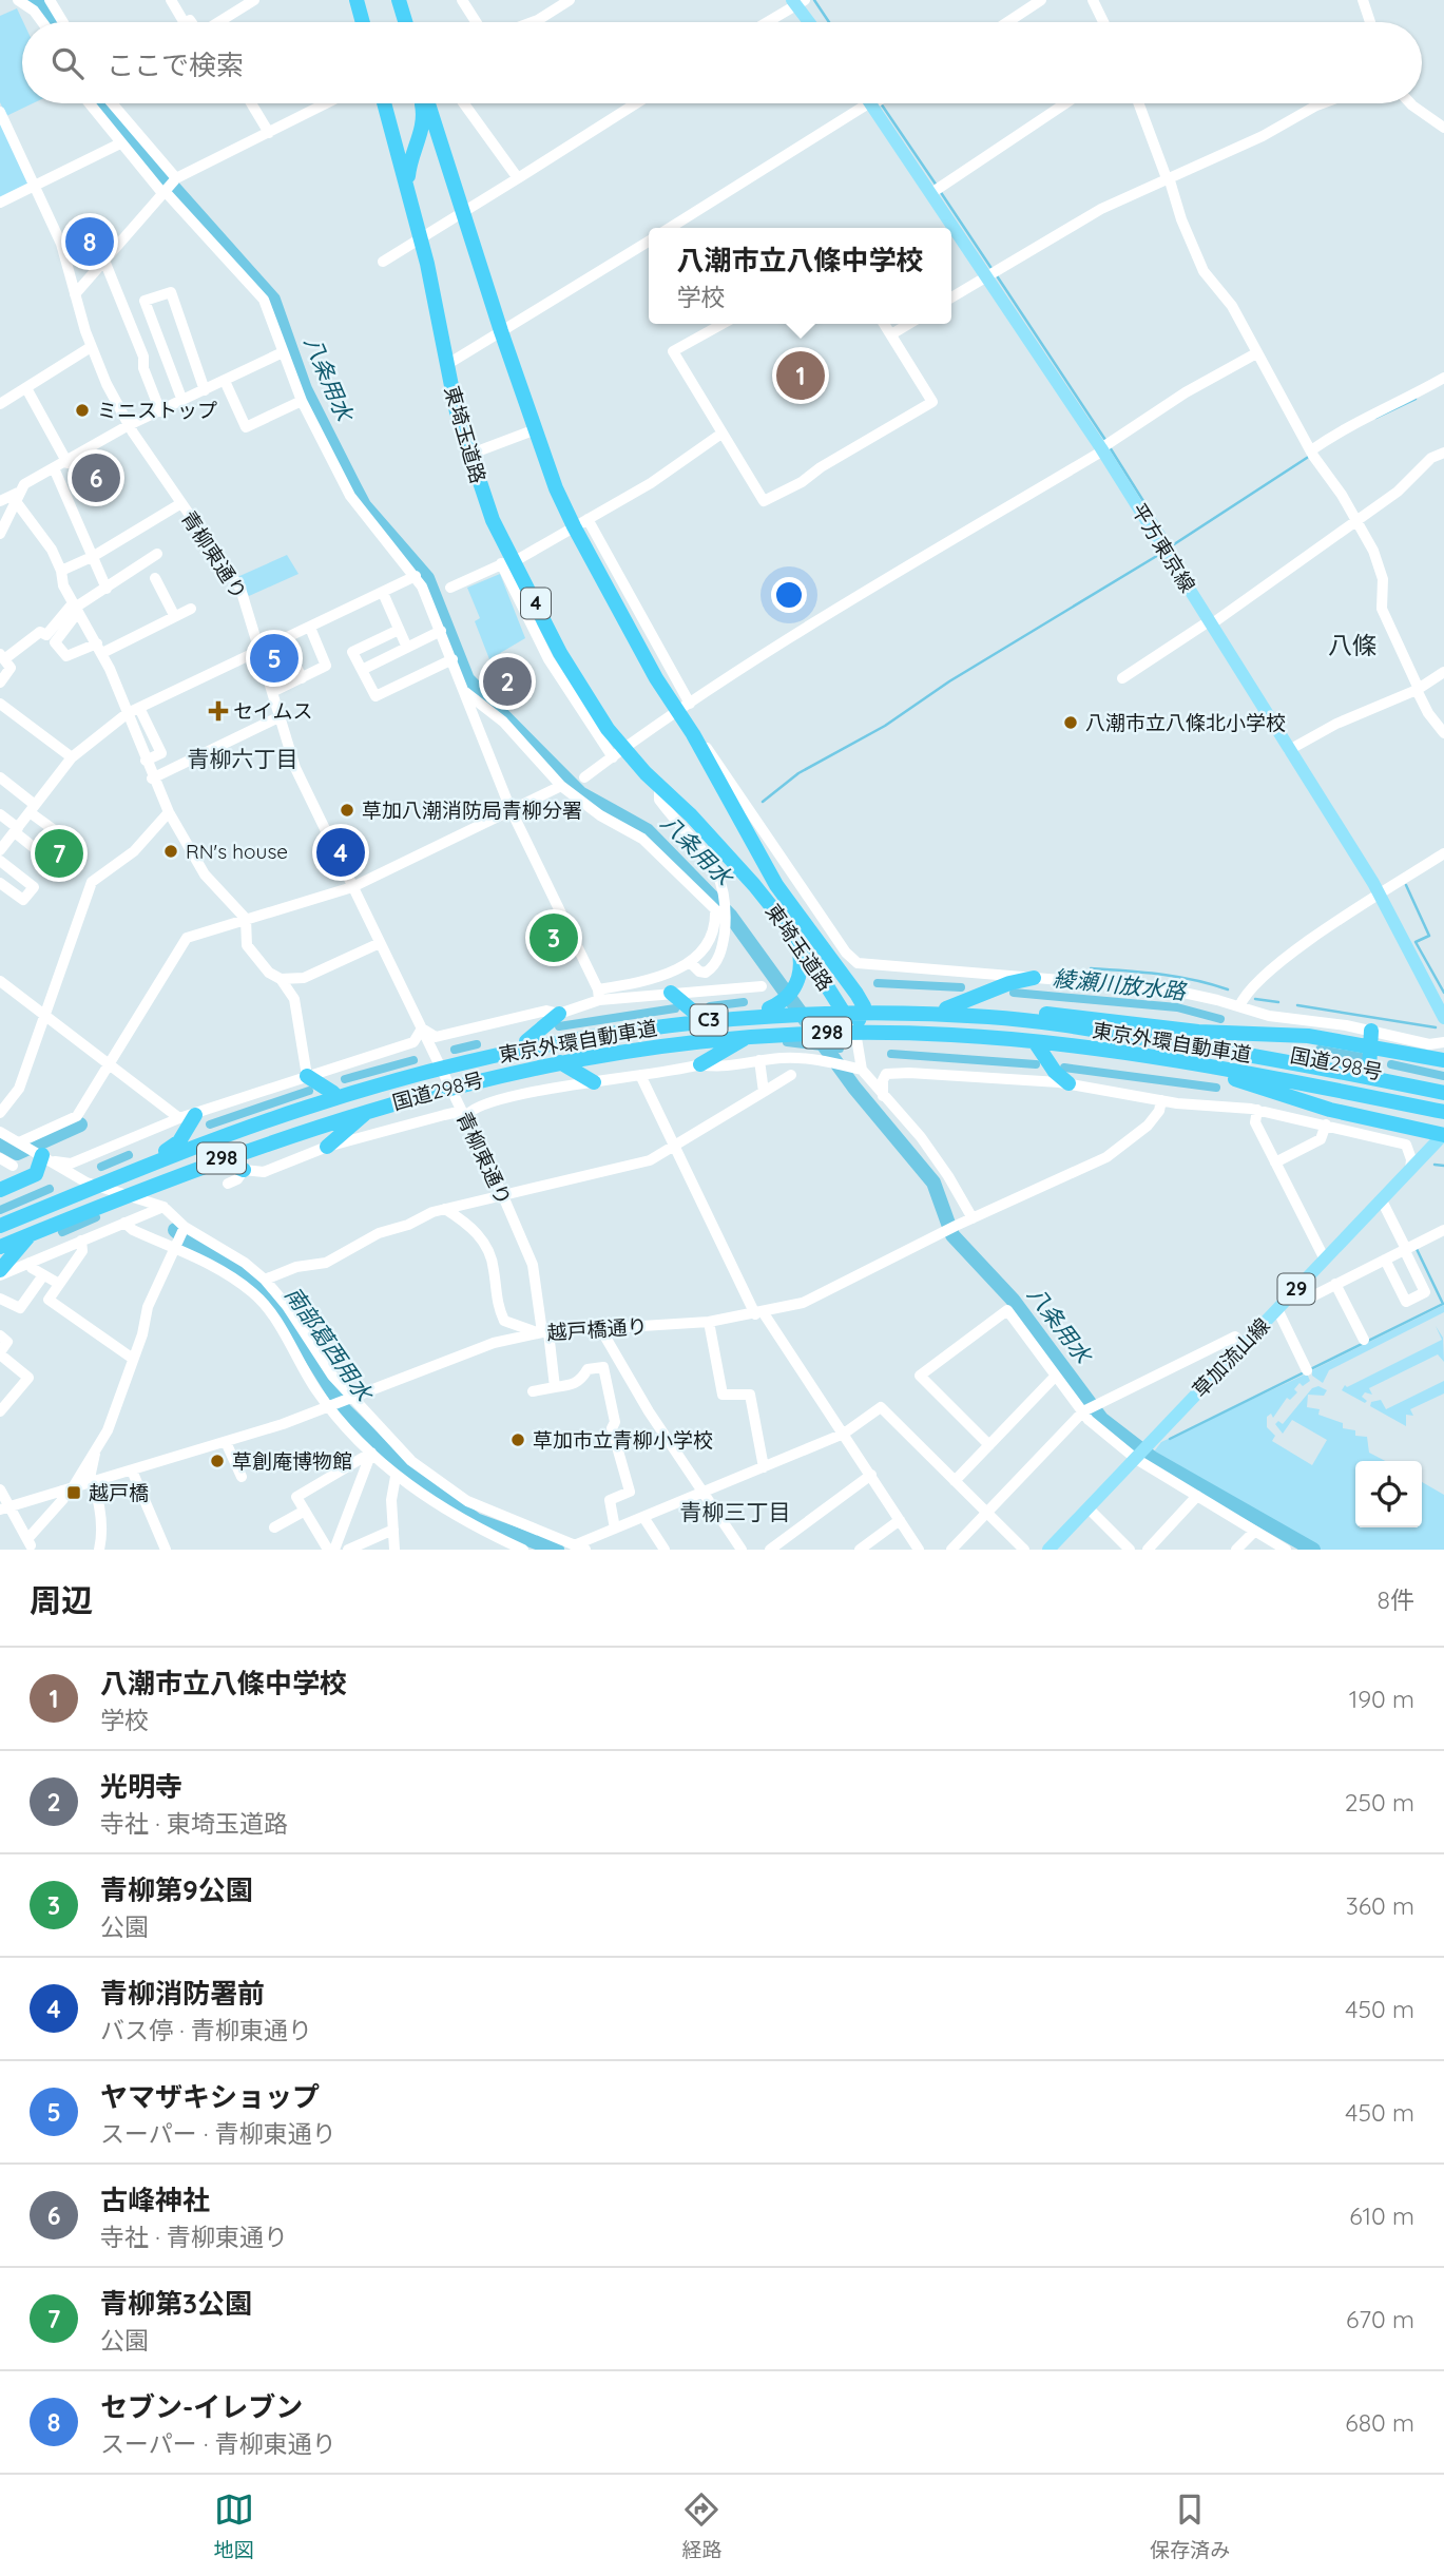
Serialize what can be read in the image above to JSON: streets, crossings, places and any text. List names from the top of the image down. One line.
{"streets":{"highway":["東埼玉道路","4","C3","298","東京外環自動車道","国道298号"],"main road":["平方東京線","29","草加流山線"],"street":["青柳東通り","越戸橋通り"]},"crossings":[["東埼玉道路","4"],["東埼玉道路","国道298号"],["青柳東通り","国道298号"],["青柳東通り","越戸橋通り"],["国道298号","草加流山線"]],"districts":["八條","青柳六丁目","青柳三丁目"],"water":["八条用水","綾瀬川放水路","南部葛西用水"],"places":{"other":["ミニストップ","八潮市立八條北小学校","草加八潮消防局青柳分署","RN's house","草加市立青柳小学校","草創庵博物館"],"health":["セイムス"],"transit":["越戸橋"]},"page":{"search":"ここで検索","pins":["8","1","6","5","2","4","7","3"],"popup":["八潮市立八條中学校","学校"],"heading":["周辺","8件"],"list":[{"mark":"1","name":"八潮市立八條中学校","note":"学校","value":"190 m"},{"mark":"2","name":"光明寺","note":"寺社 · 東埼玉道路","value":"250 m"},{"mark":"3","name":"青柳第9公園","note":"公園","value":"360 m"},{"mark":"4","name":"青柳消防署前","note":"バス停 · 青柳東通り","value":"450 m"},{"mark":"5","name":"ヤマザキショップ","note":"スーパー · 青柳東通り","value":"450 m"},{"mark":"6","name":"古峰神社","note":"寺社 · 青柳東通り","value":"610 m"},{"mark":"7","name":"青柳第3公園","note":"公園","value":"670 m"},{"mark":"8","name":"セブン-イレブン","note":"スーパー · 青柳東通り","value":"680 m"}],"nav":["地図","経路","保存済み"]}}
